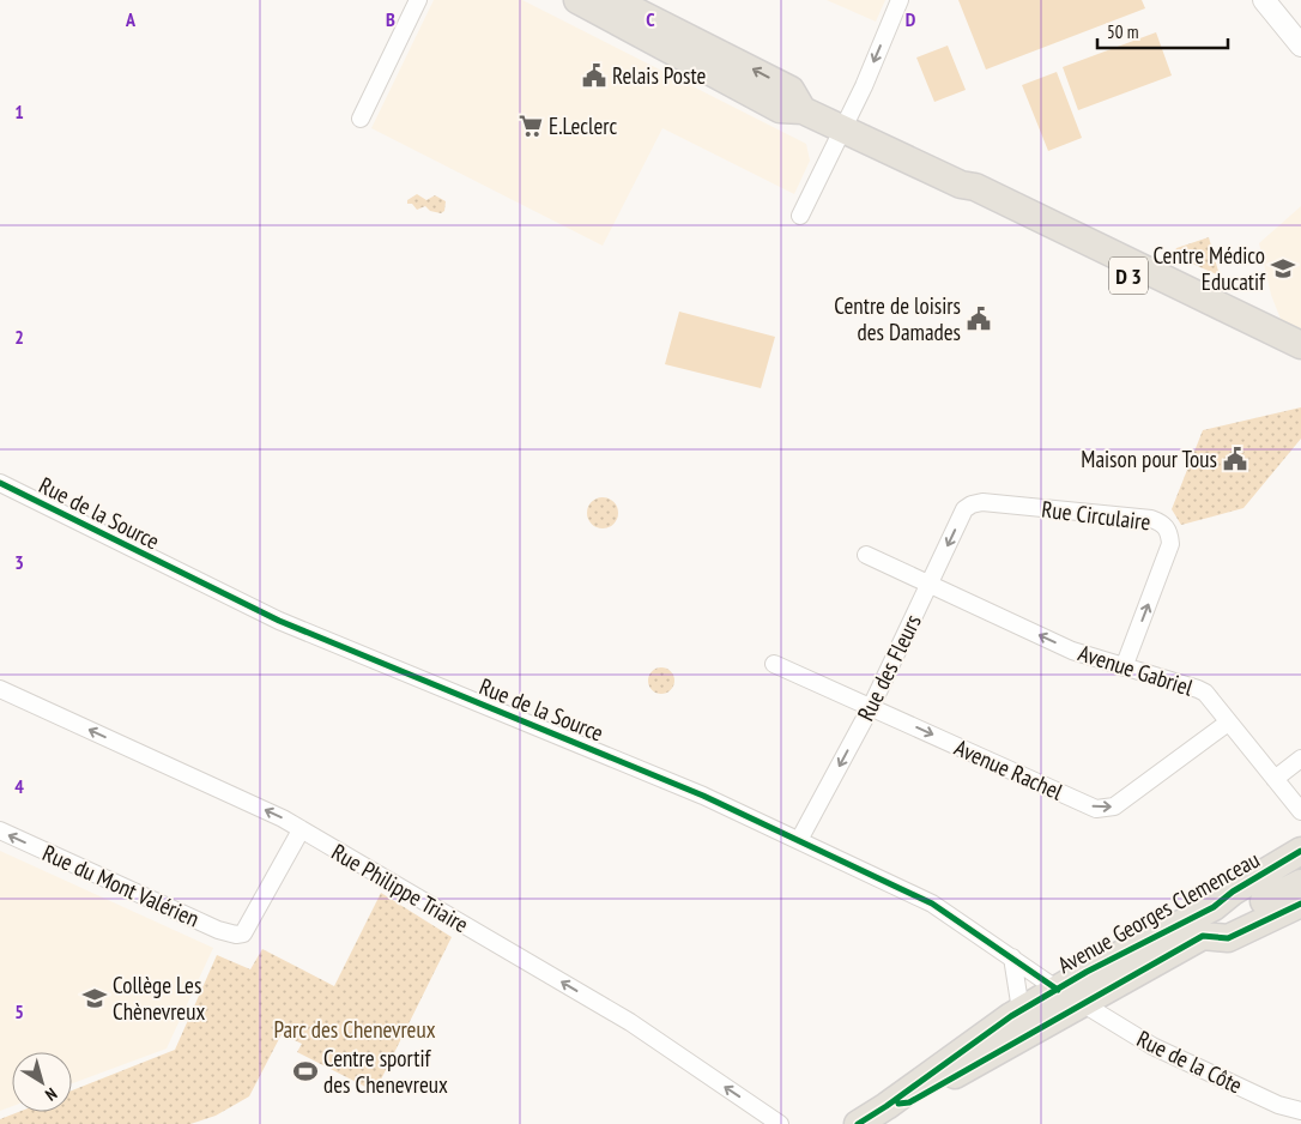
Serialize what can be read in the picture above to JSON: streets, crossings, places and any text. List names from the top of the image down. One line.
{"streets":{"main road":["D 3","Avenue Georges Clemenceau"],"street":["Rue de la Source","Rue Circulaire","Rue des Fleurs","Avenue Gabriel","Avenue Rachel","Rue du Mont Valérien","Rue Philippe Triaire","Rue de la Côte"]},"crossings":[["Rue de la Source","Rue des Fleurs"],["Rue de la Source","Avenue Georges Clemenceau"],["Rue Circulaire","Rue des Fleurs"],["Rue Circulaire","Avenue Gabriel"],["Rue des Fleurs","Avenue Gabriel"],["Rue des Fleurs","Avenue Rachel"],["Avenue Gabriel","Avenue Rachel"],["Rue du Mont Valérien","Rue Philippe Triaire"],["Avenue Georges Clemenceau","Rue de la Côte"]],"one_way":["Rue des Fleurs","Avenue Gabriel","Avenue Rachel","Rue Philippe Triaire"],"parks":["Parc des Chenevreux"],"places":{"public building":["Relais Poste","Centre de loisirs des Damades","Maison pour Tous"],"supermarket":["E.Leclerc"],"school or university":["Centre Médico Educatif","Collège Les Chènevreux"],"sports":["Centre sportif des Chenevreux"]},"scale_bar":"50 m","north":"bottom right","grid":{"columns":["A","B","C","D"],"rows":["1","2","3","4","5"]}}
